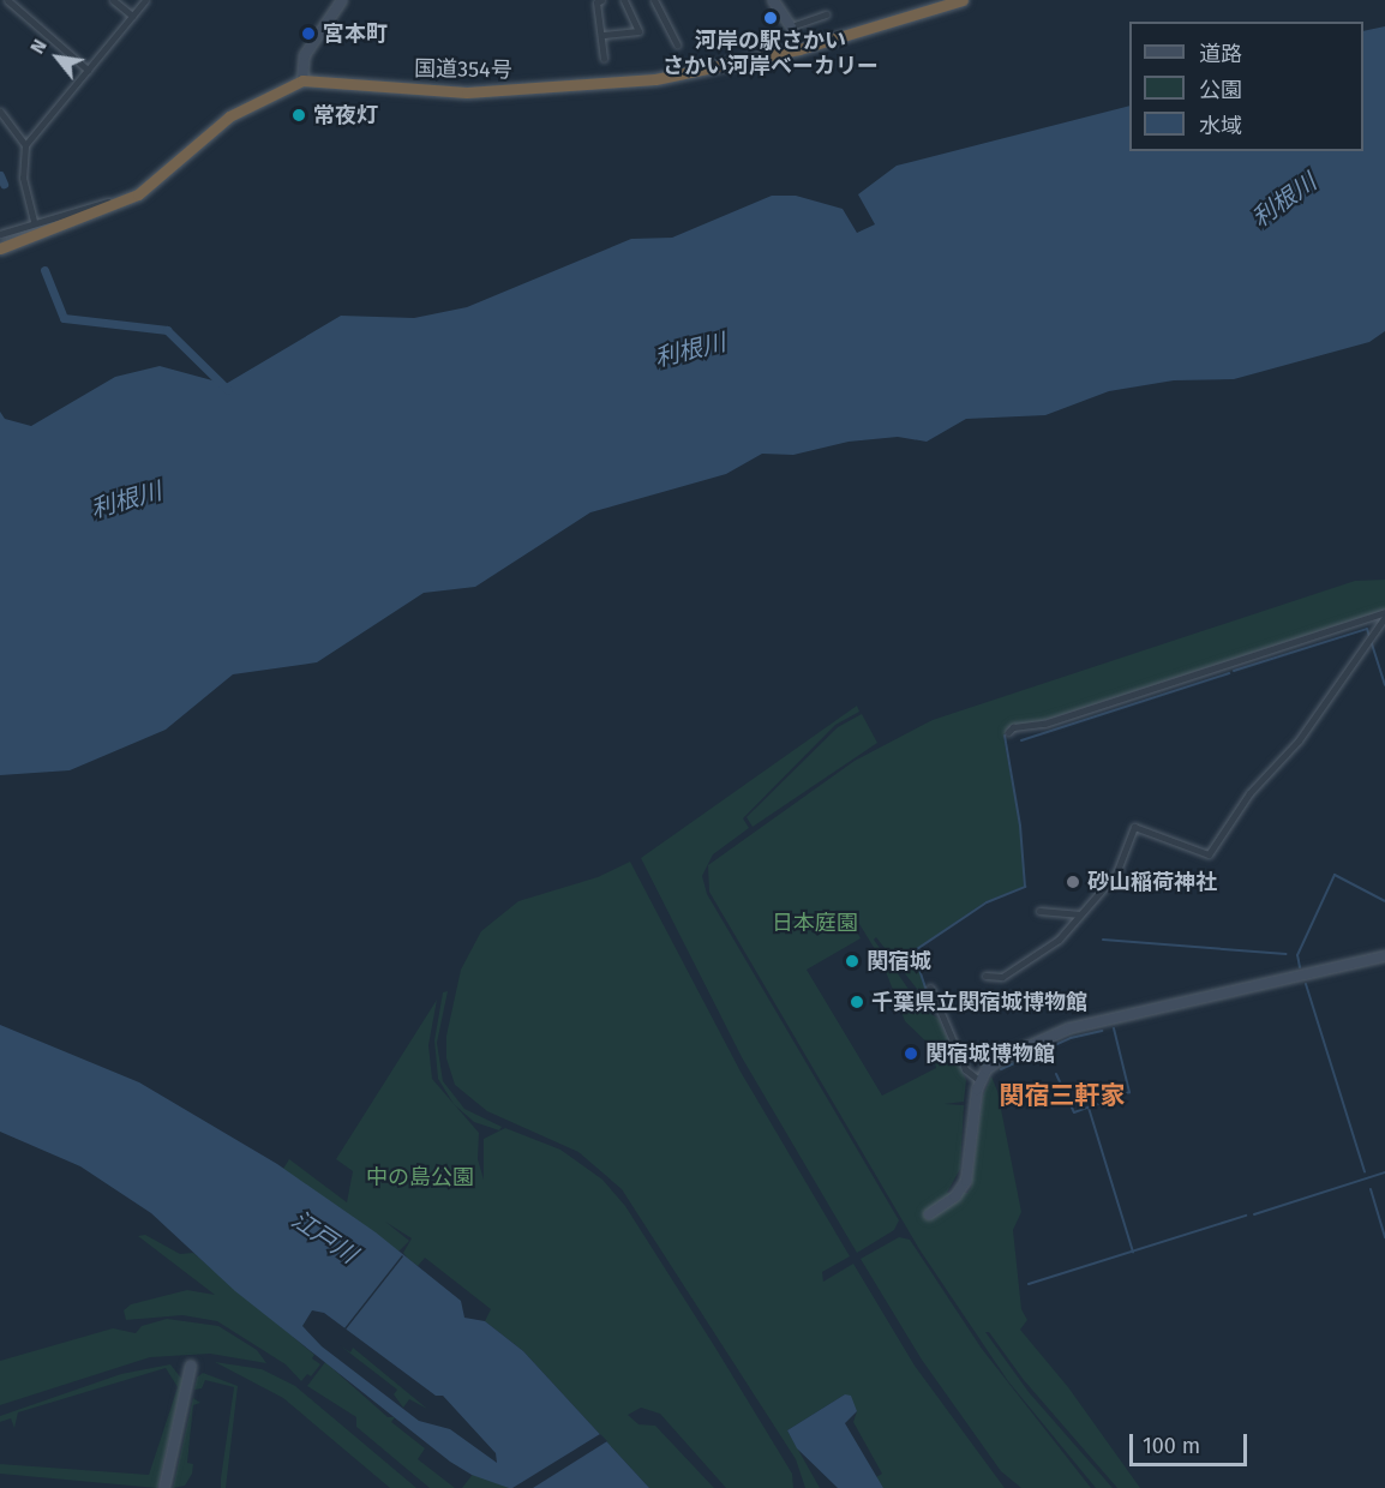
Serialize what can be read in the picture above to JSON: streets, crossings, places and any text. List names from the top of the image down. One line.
{"streets":{"highway":["国道354号"]},"districts":["関宿三軒家"],"water":["利根川","江戸川"],"parks":["日本庭園","中の島公園"],"places":["河岸の駅さかい さかい河岸ベーカリー","宮本町","常夜灯","砂山稲荷神社","関宿城","千葉県立関宿城博物館","関宿城博物館"],"legend":["道路","公園","水域"],"scale_bar":"100 m","north":"top left"}
